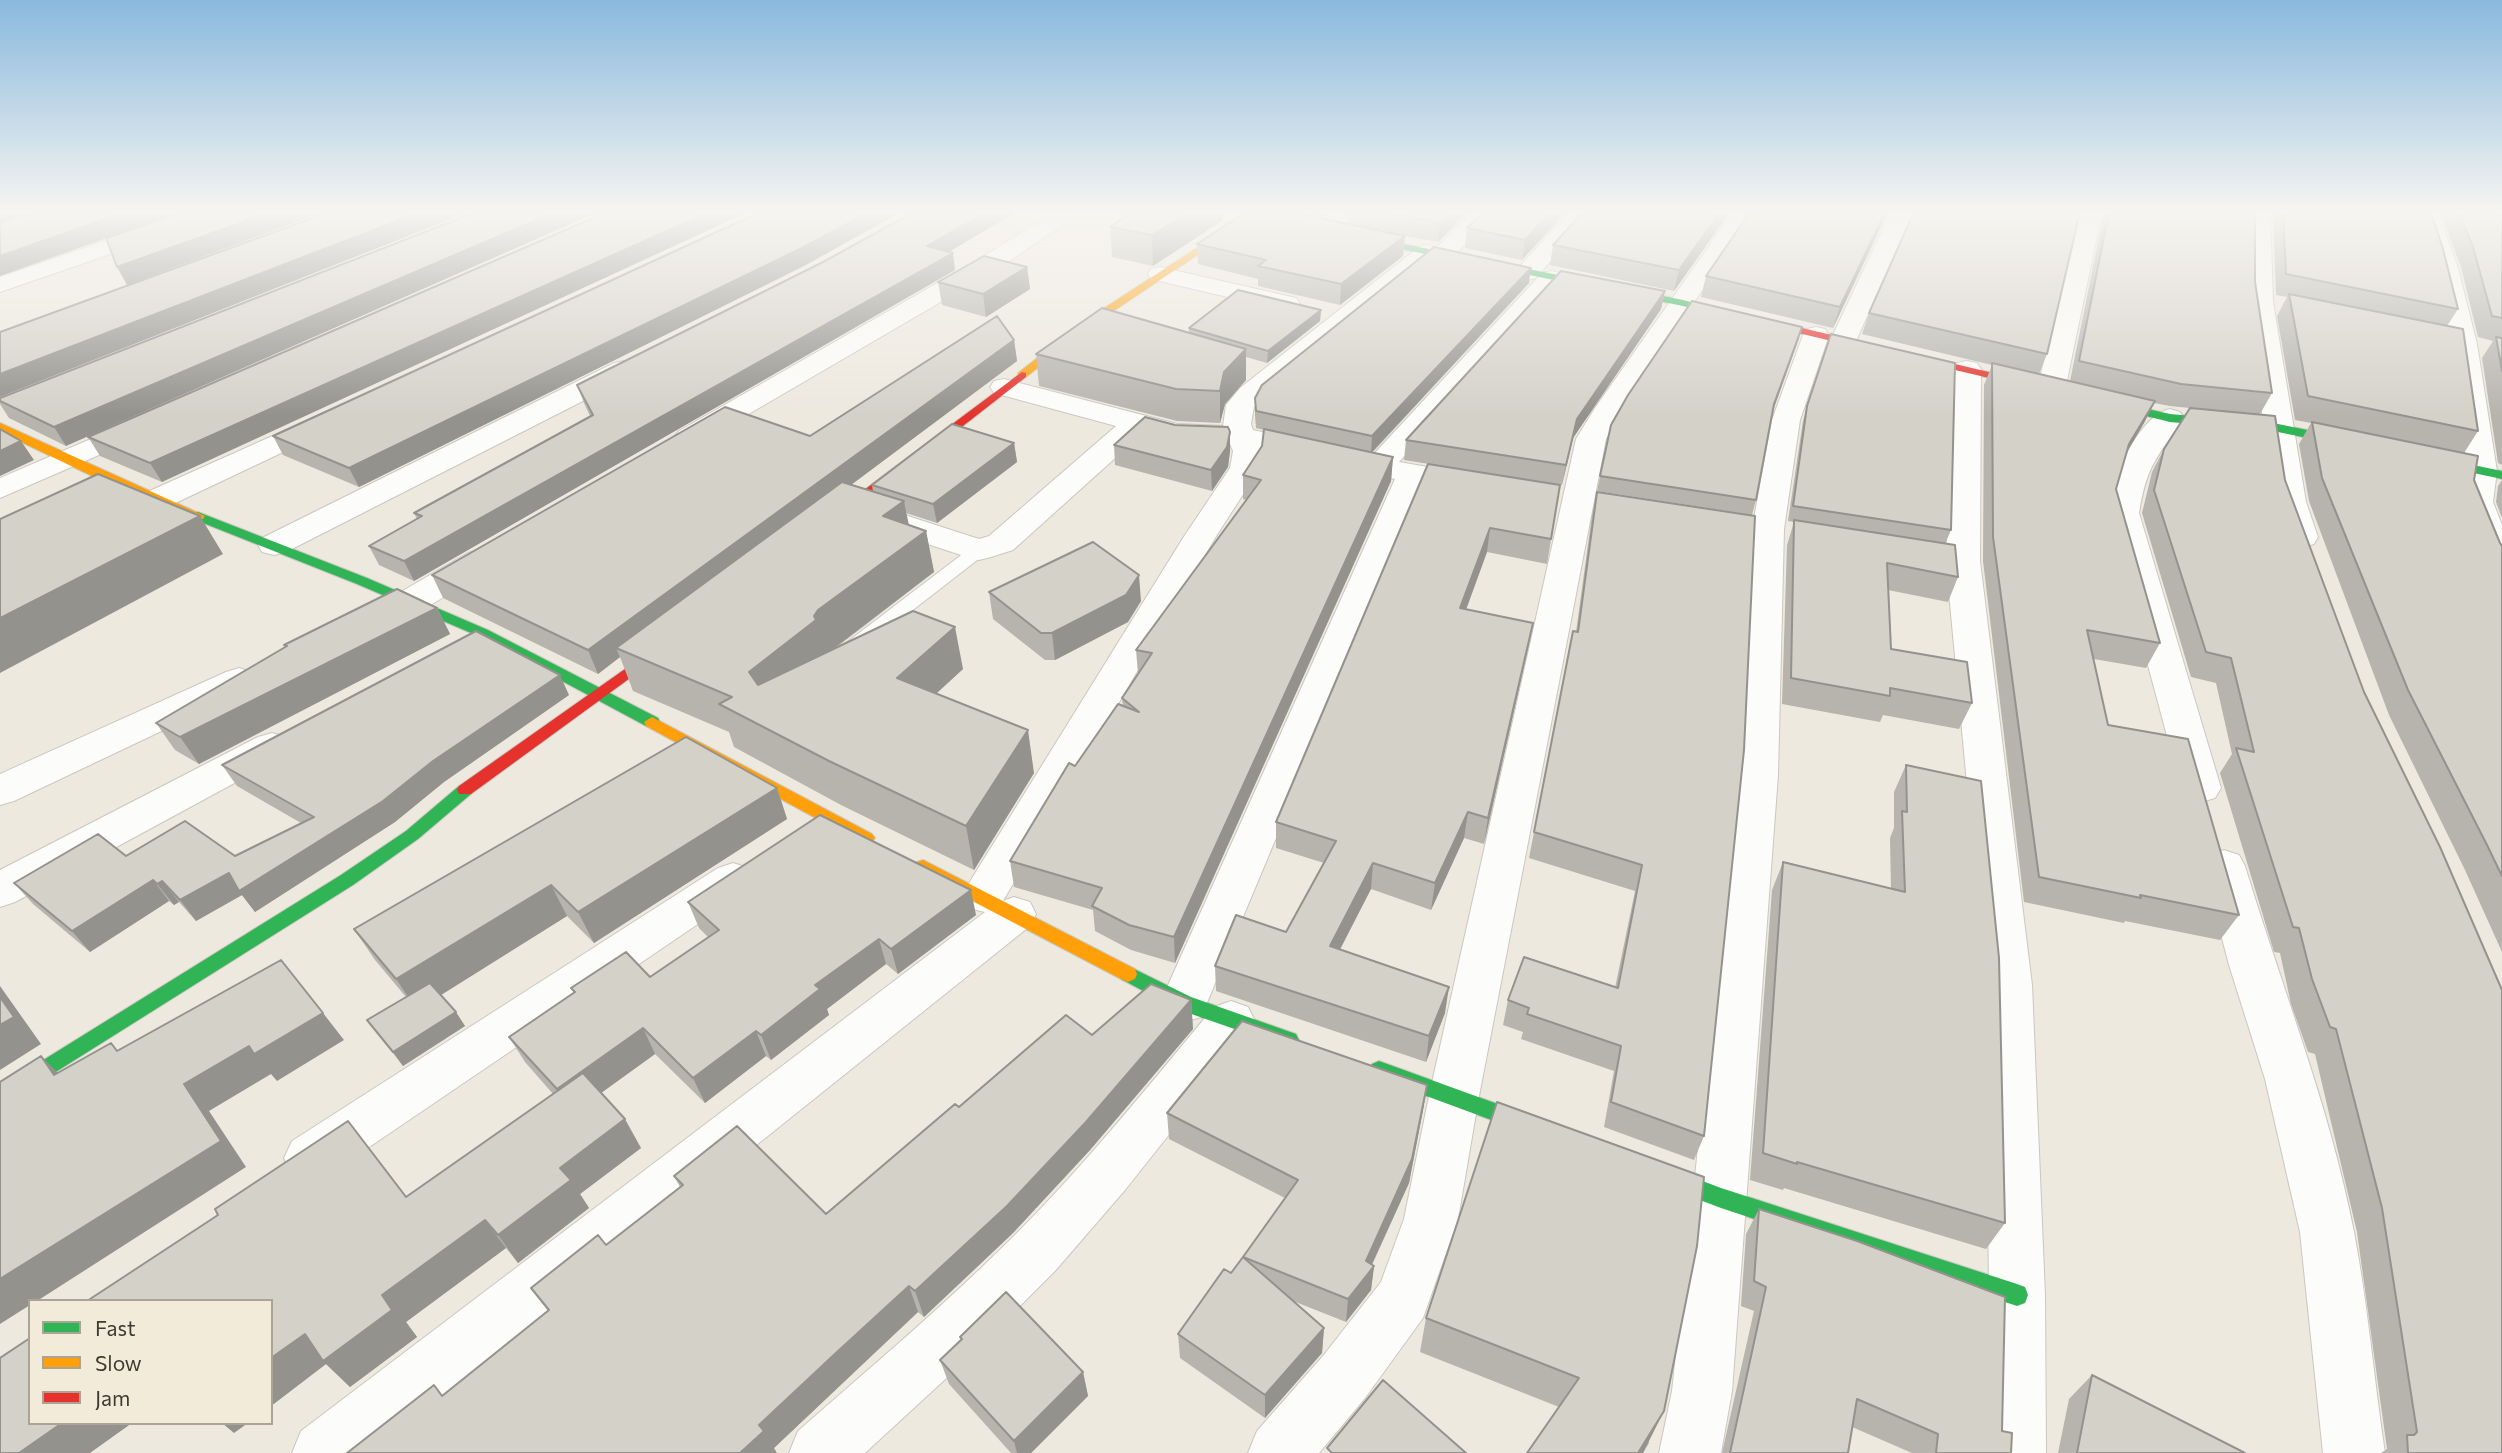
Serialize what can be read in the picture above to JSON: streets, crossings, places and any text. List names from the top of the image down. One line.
{"legend":["Fast","Slow","Jam"]}
